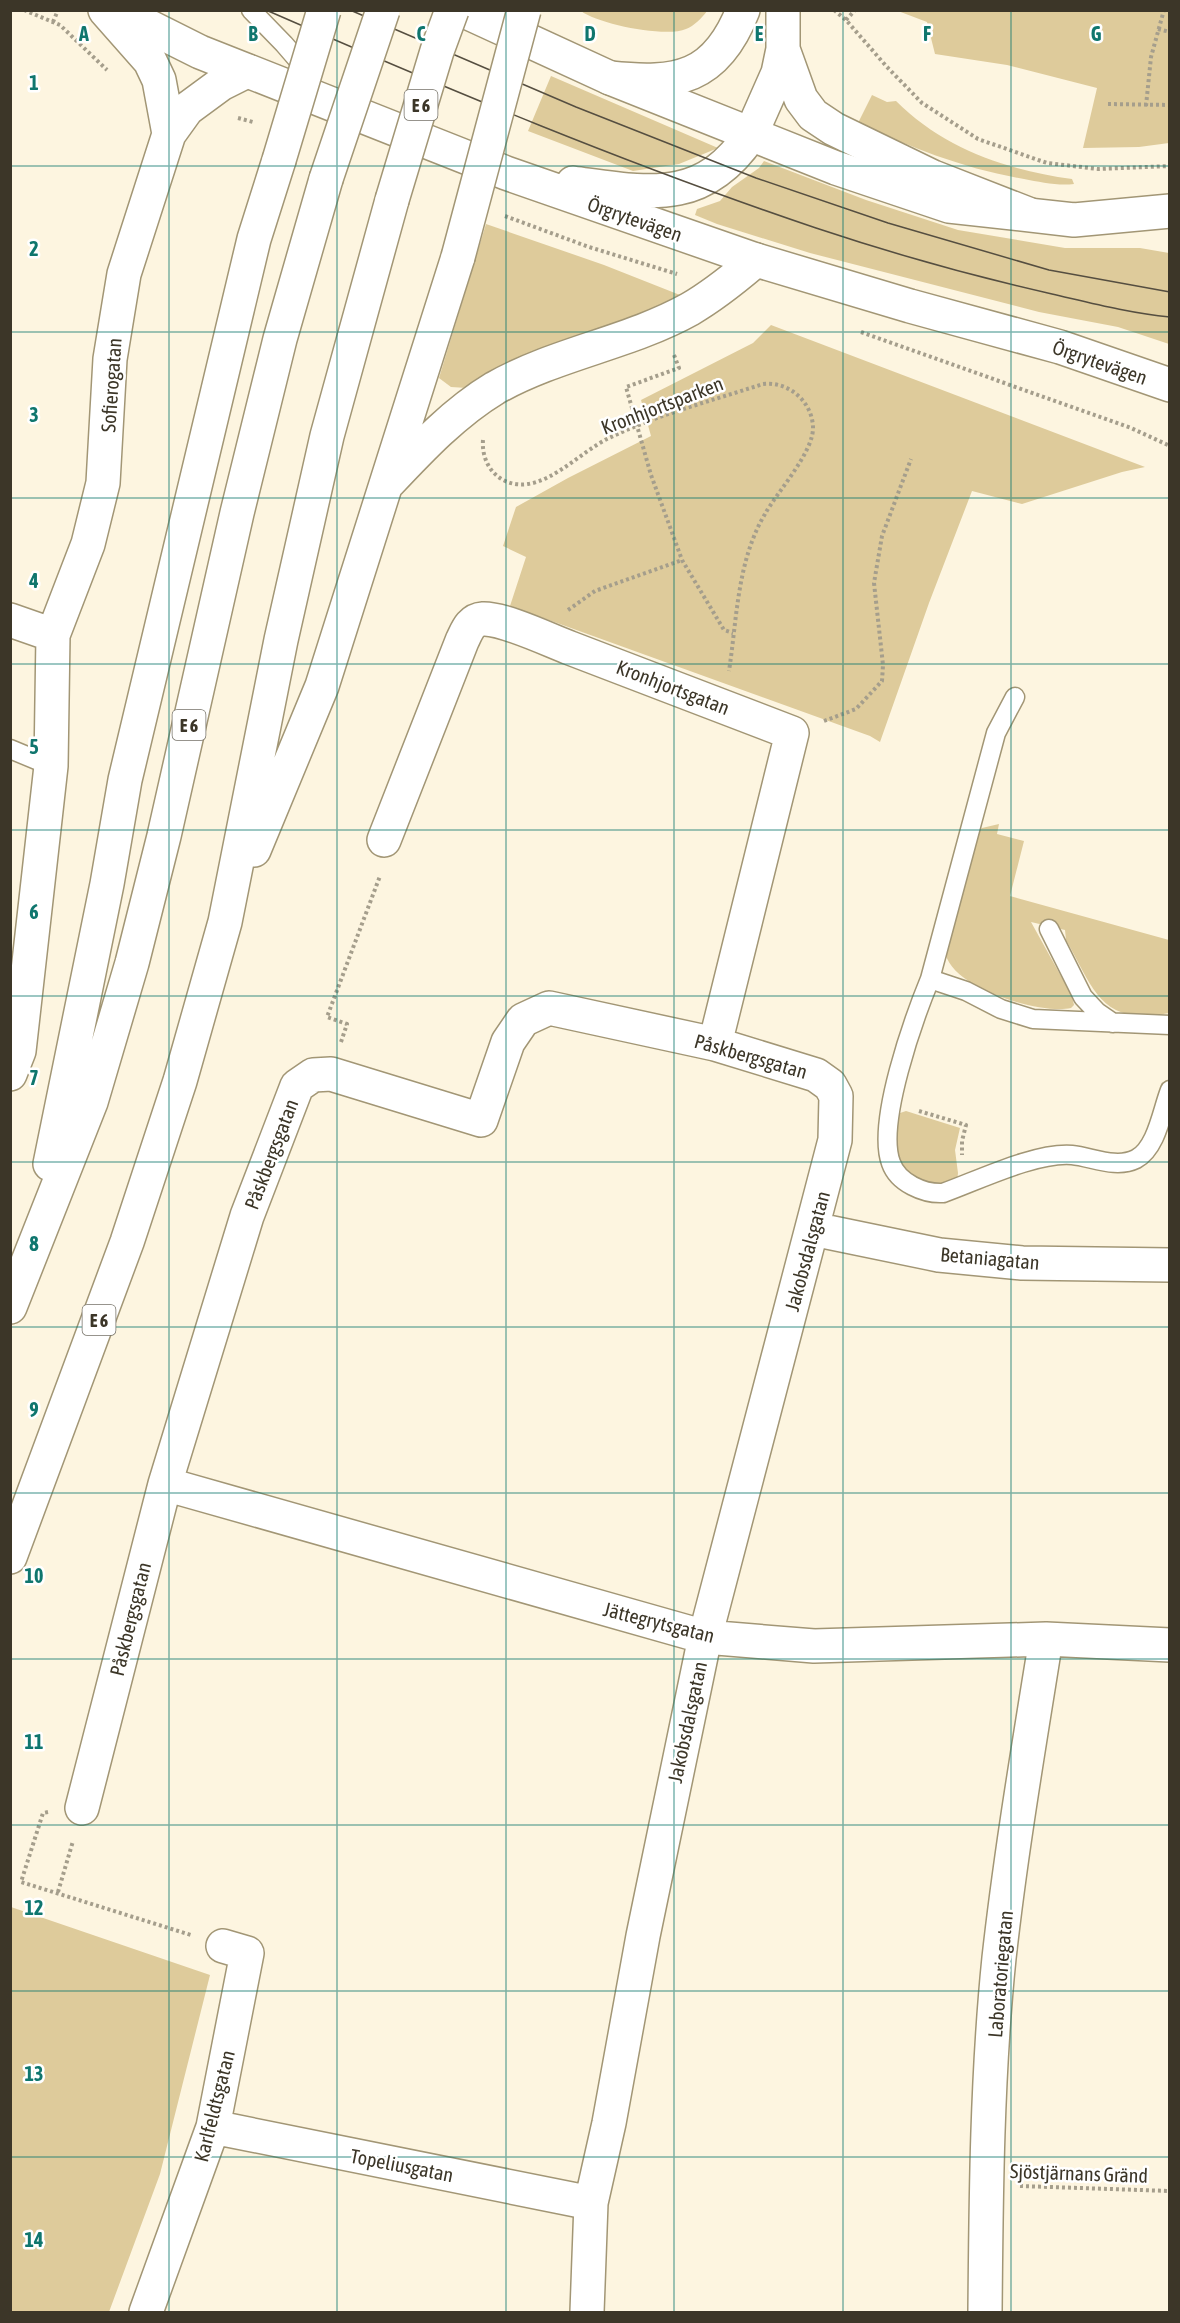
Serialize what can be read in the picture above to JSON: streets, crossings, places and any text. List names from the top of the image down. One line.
{"streets":{"main road":["E 6","Örgrytevägen","Sofierogatan","Kronhjortsgatan","Påskbergsgatan","Jakobsdalsgatan","Betaniagatan","Jättegrytsgatan","Laboratoriegatan","Karlfeldtsgatan","Topeliusgatan"],"path":["Kronhjortsparken","Sjöstjärnans Gränd"]},"crossings":[["Örgrytevägen","Sofierogatan"],["Kronhjortsparken","Kronhjortsgatan"],["Påskbergsgatan","Jakobsdalsgatan"],["Påskbergsgatan","Jättegrytsgatan"],["Jakobsdalsgatan","Betaniagatan"],["Jakobsdalsgatan","Jättegrytsgatan"],["Jakobsdalsgatan","Topeliusgatan"],["Jättegrytsgatan","Laboratoriegatan"],["Laboratoriegatan","Sjöstjärnans Gränd"],["Karlfeldtsgatan","Topeliusgatan"]],"grid":{"columns":["A","B","C","D","E","F","G"],"rows":["1","2","3","4","5","6","7","8","9","10","11","12","13","14"]}}
